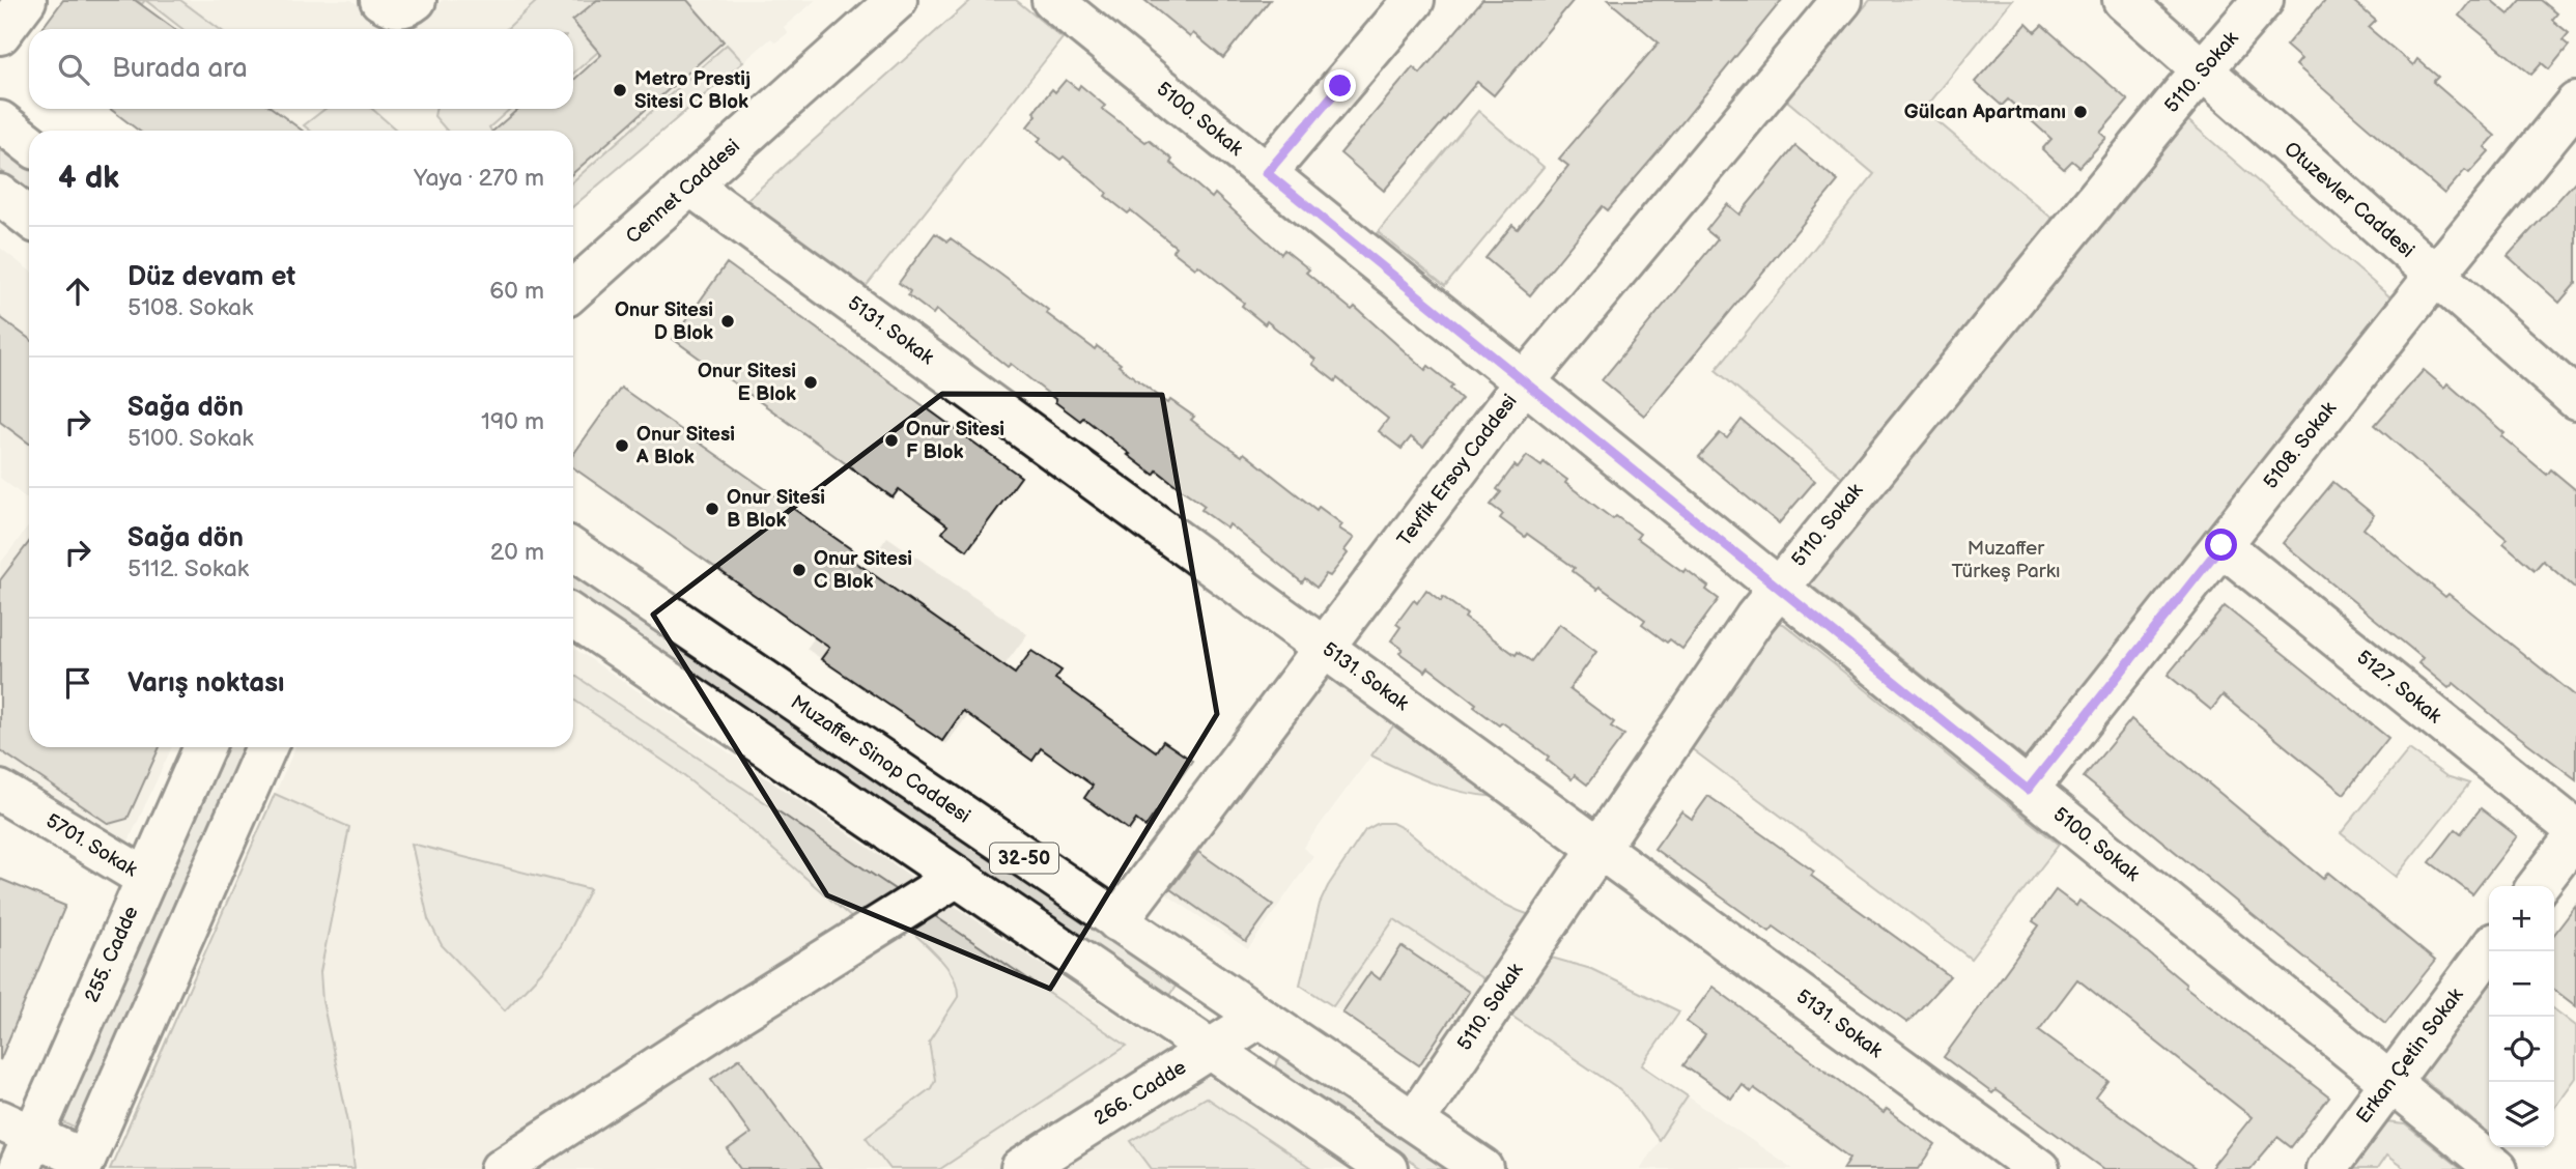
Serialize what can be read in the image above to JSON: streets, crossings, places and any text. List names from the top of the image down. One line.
{"streets":{"street":["5110. Sokak","5100. Sokak","Cennet Caddesi","Otuzevler Caddesi","5131. Sokak","5108. Sokak","Tevfik Ersoy Caddesi","5127. Sokak","Muzaffer Sinop Caddesi","5701. Sokak","32-50","255. Cadde","Erkan Çetin Sokak","266. Cadde"]},"crossings":[["5110. Sokak","5100. Sokak"],["5110. Sokak","Otuzevler Caddesi"],["5110. Sokak","5131. Sokak"],["5110. Sokak","Muzaffer Sinop Caddesi"],["5100. Sokak","5108. Sokak"],["5100. Sokak","Tevfik Ersoy Caddesi"],["5100. Sokak","Erkan Çetin Sokak"],["Cennet Caddesi","5131. Sokak"],["Otuzevler Caddesi","5108. Sokak"],["5131. Sokak","Tevfik Ersoy Caddesi"],["5108. Sokak","5127. Sokak"],["Tevfik Ersoy Caddesi","Muzaffer Sinop Caddesi"],["Muzaffer Sinop Caddesi","266. Cadde"],["5701. Sokak","255. Cadde"],["32-50","266. Cadde"]],"parks":["Muzaffer Türkeş Parkı"],"places":["Metro Prestij Sitesi C Blok","Gülcan Apartmanı","Onur Sitesi D Blok","Onur Sitesi E Blok","Onur Sitesi F Blok","Onur Sitesi A Blok","Onur Sitesi B Blok","Onur Sitesi C Blok"],"page":{"search":"Burada ara","heading":["4 dk","Yaya · 270 m"],"list":[["Düz devam et","5108. Sokak","60 m"],["Sağa dön","5100. Sokak","190 m"],["Sağa dön","5112. Sokak","20 m"],"Varış noktası"],"map_buttons":["+","−"]}}
